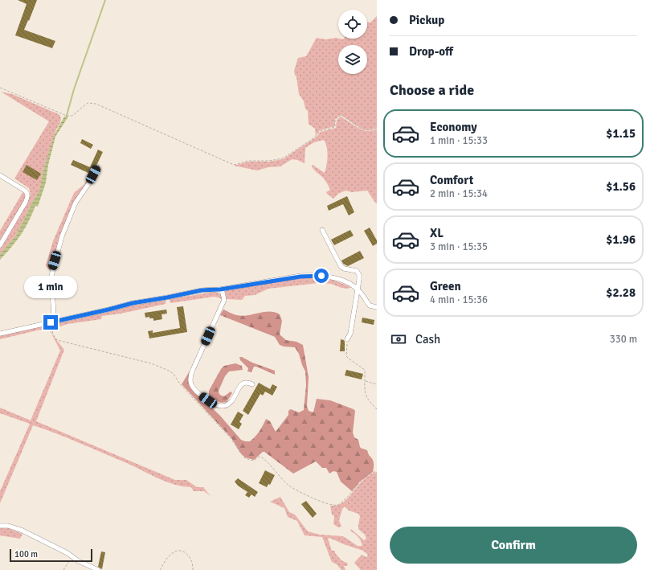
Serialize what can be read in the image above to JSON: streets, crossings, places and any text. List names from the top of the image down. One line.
{"scale_bar":"100 m","page":{"banner":["Pickup","Drop-off"],"heading":"Choose a ride","list":[{"name":"Economy","note":"1 min · 15:33","value":"$1.15"},{"name":"Comfort","note":"2 min · 15:34","value":"$1.56"},{"name":"XL","note":"3 min · 15:35","value":"$1.96"},{"name":"Green","note":"4 min · 15:36","value":"$2.28"}],"bubble":"1 min","pay":["Cash","330 m"],"buttons":"Confirm","scale":"100 m"}}
